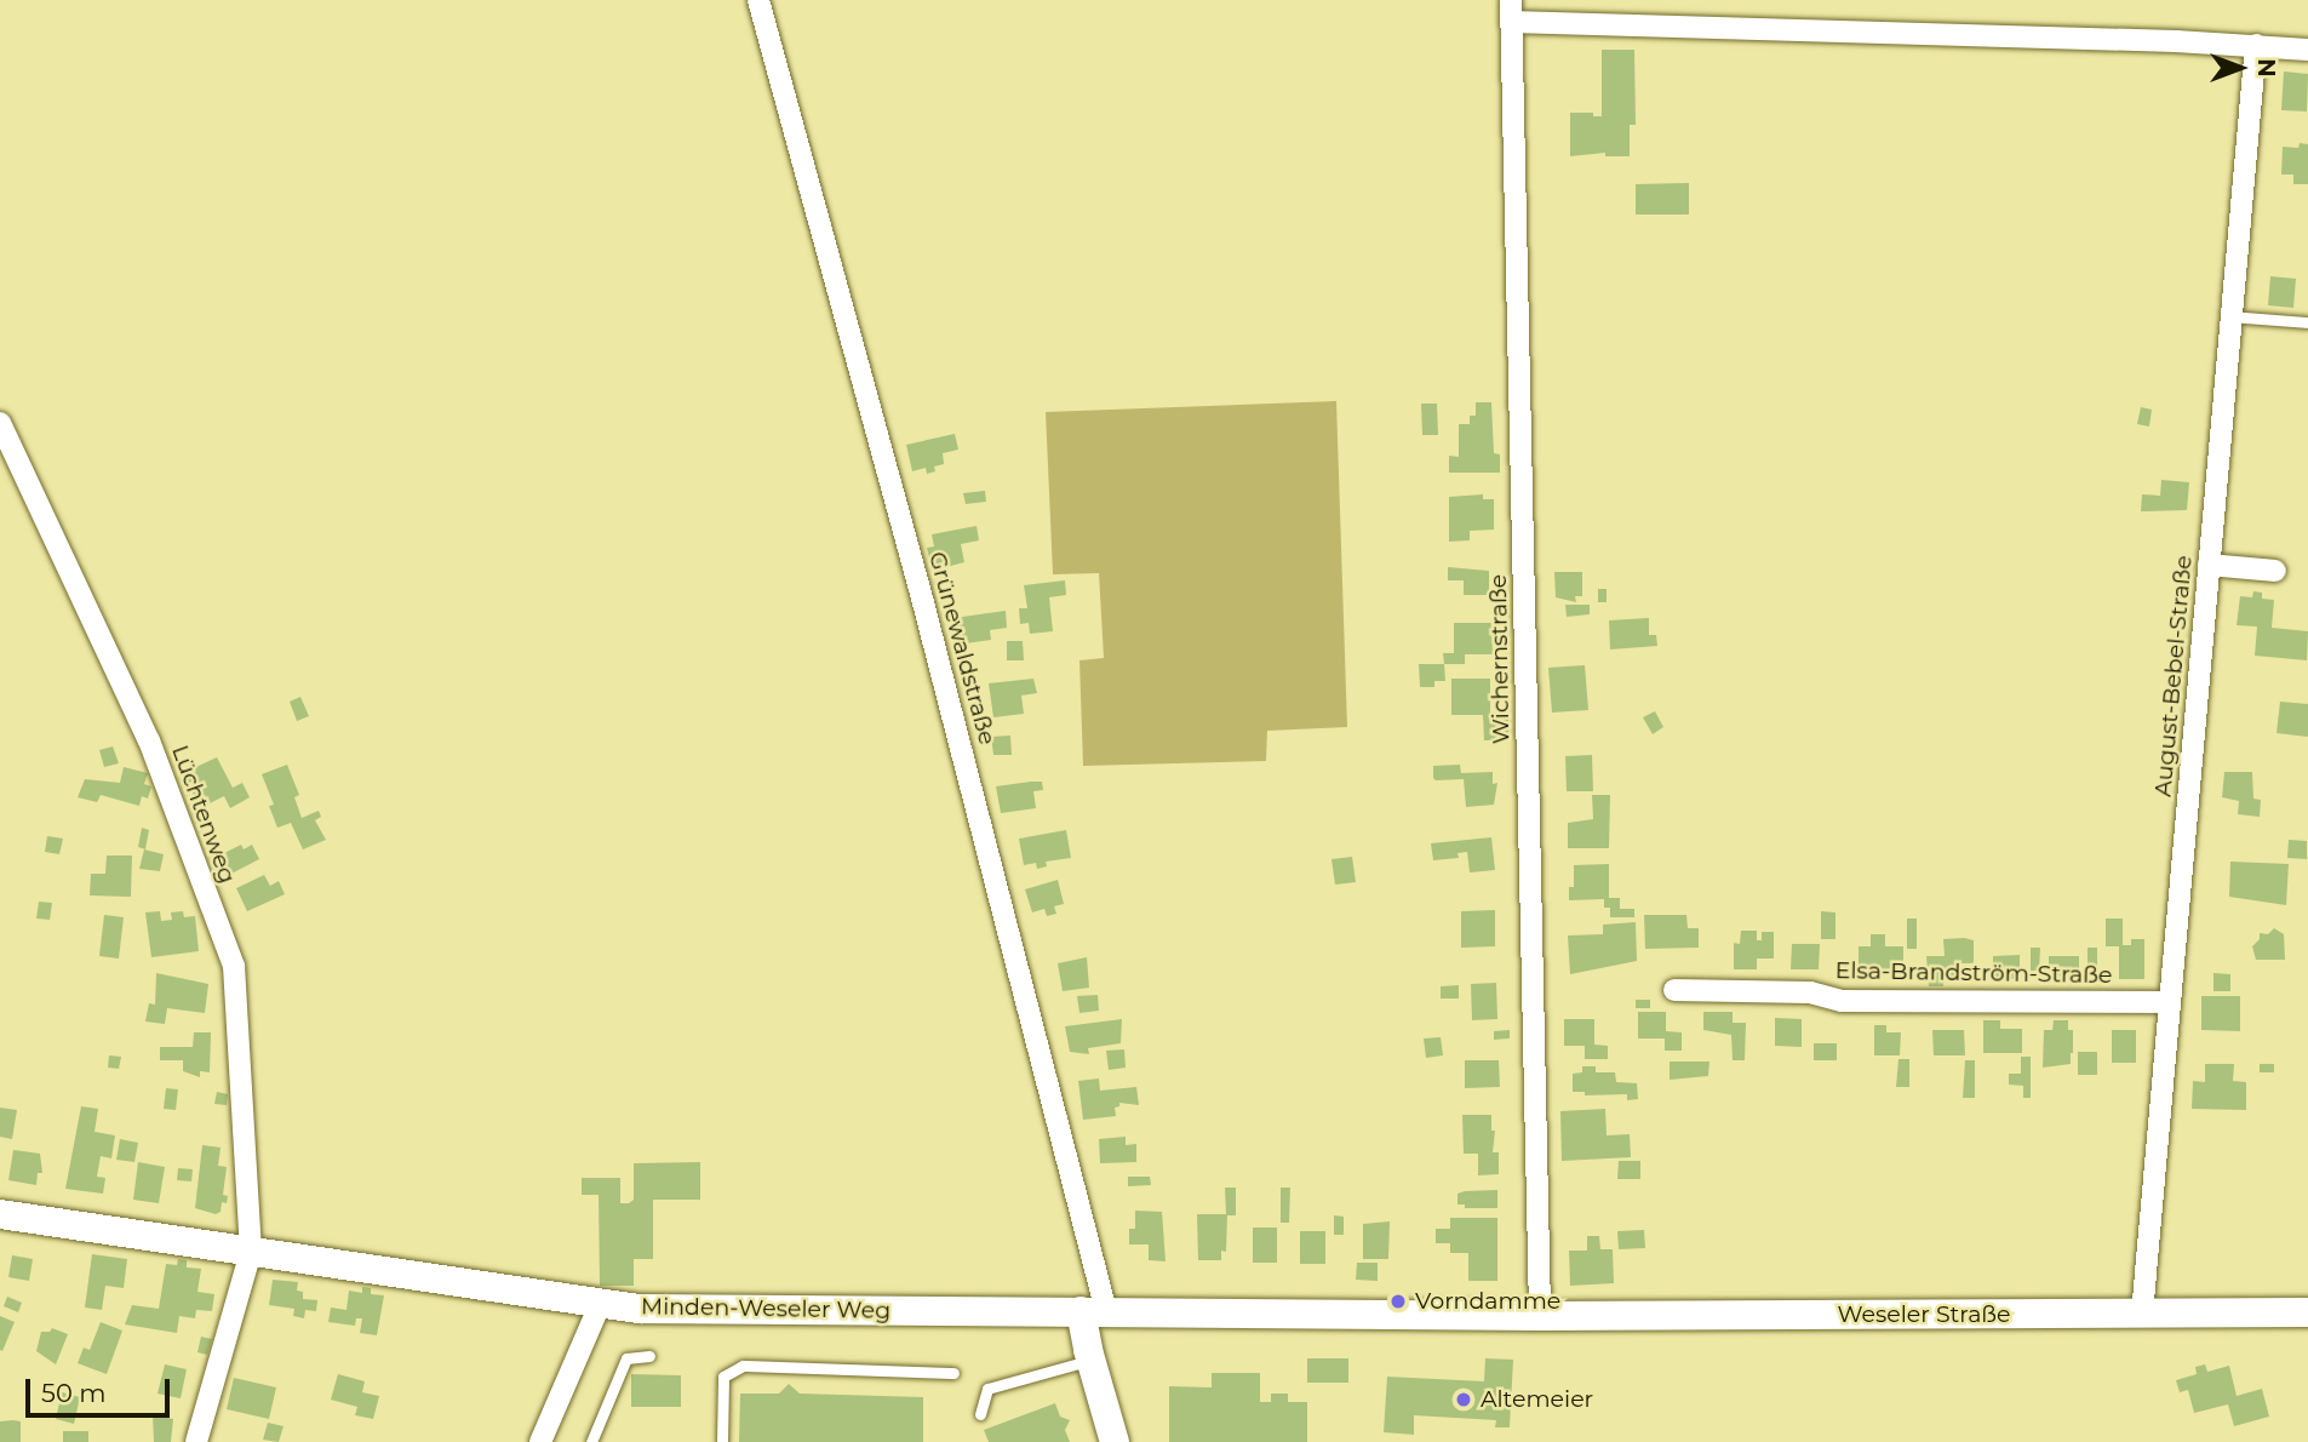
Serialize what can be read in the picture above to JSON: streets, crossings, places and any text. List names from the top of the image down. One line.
{"streets":{"street":["Grünewaldstraße","Wichernstraße","August-Bebel-Straße","Lüchtenweg","Elsa-Brandström-Straße","Minden-Weseler Weg","Weseler Straße"]},"crossings":[["Grünewaldstraße","Minden-Weseler Weg"],["Wichernstraße","Minden-Weseler Weg"],["Wichernstraße","Weseler Straße"],["August-Bebel-Straße","Elsa-Brandström-Straße"],["August-Bebel-Straße","Weseler Straße"],["Lüchtenweg","Minden-Weseler Weg"],["Minden-Weseler Weg","Weseler Straße"]],"places":["Vorndamme","Altemeier"],"scale_bar":"50 m","north":"right"}
